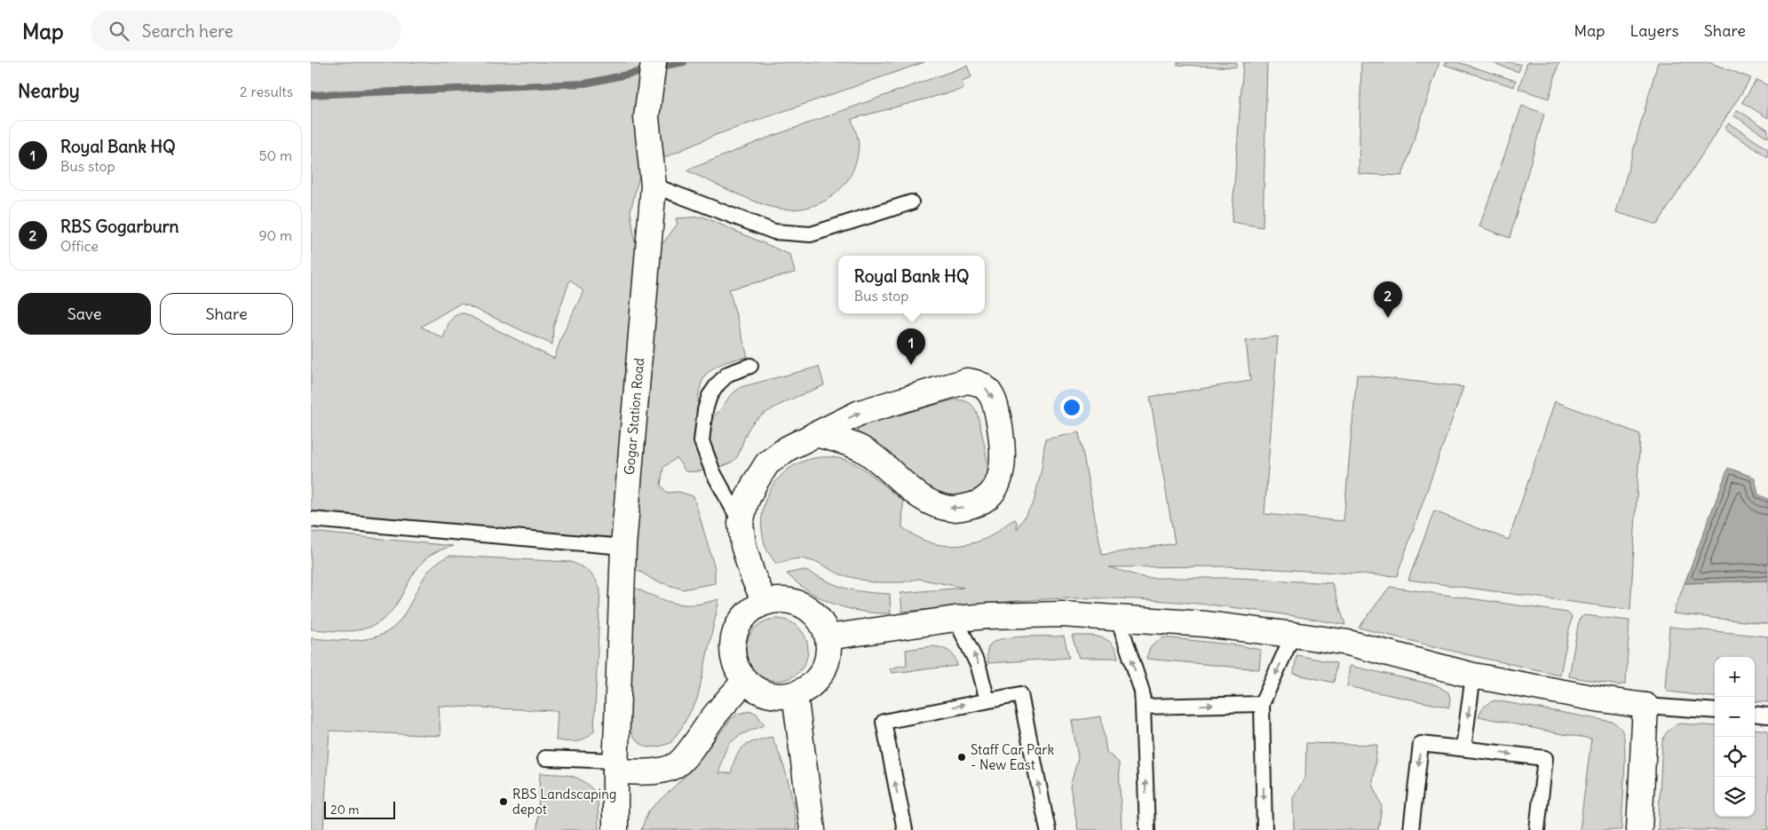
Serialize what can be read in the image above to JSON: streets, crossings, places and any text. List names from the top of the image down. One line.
{"streets":{"street":["Gogar Station Road"]},"places":["Staff Car Park - New East","RBS Landscaping depot"],"scale_bar":"20 m","page":{"header":"Map","search":"Search here","nav":["Map","Layers","Share"],"heading":["Nearby","2 results"],"list":[{"mark":"1","name":"Royal Bank HQ","note":"Bus stop","value":"50 m"},{"mark":"2","name":"RBS Gogarburn","note":"Office","value":"90 m"}],"popup":["Royal Bank HQ","Bus stop"],"buttons":["Save","Share"],"pins":["2","1"],"map_buttons":["+","−"],"scale":"20 m"}}
